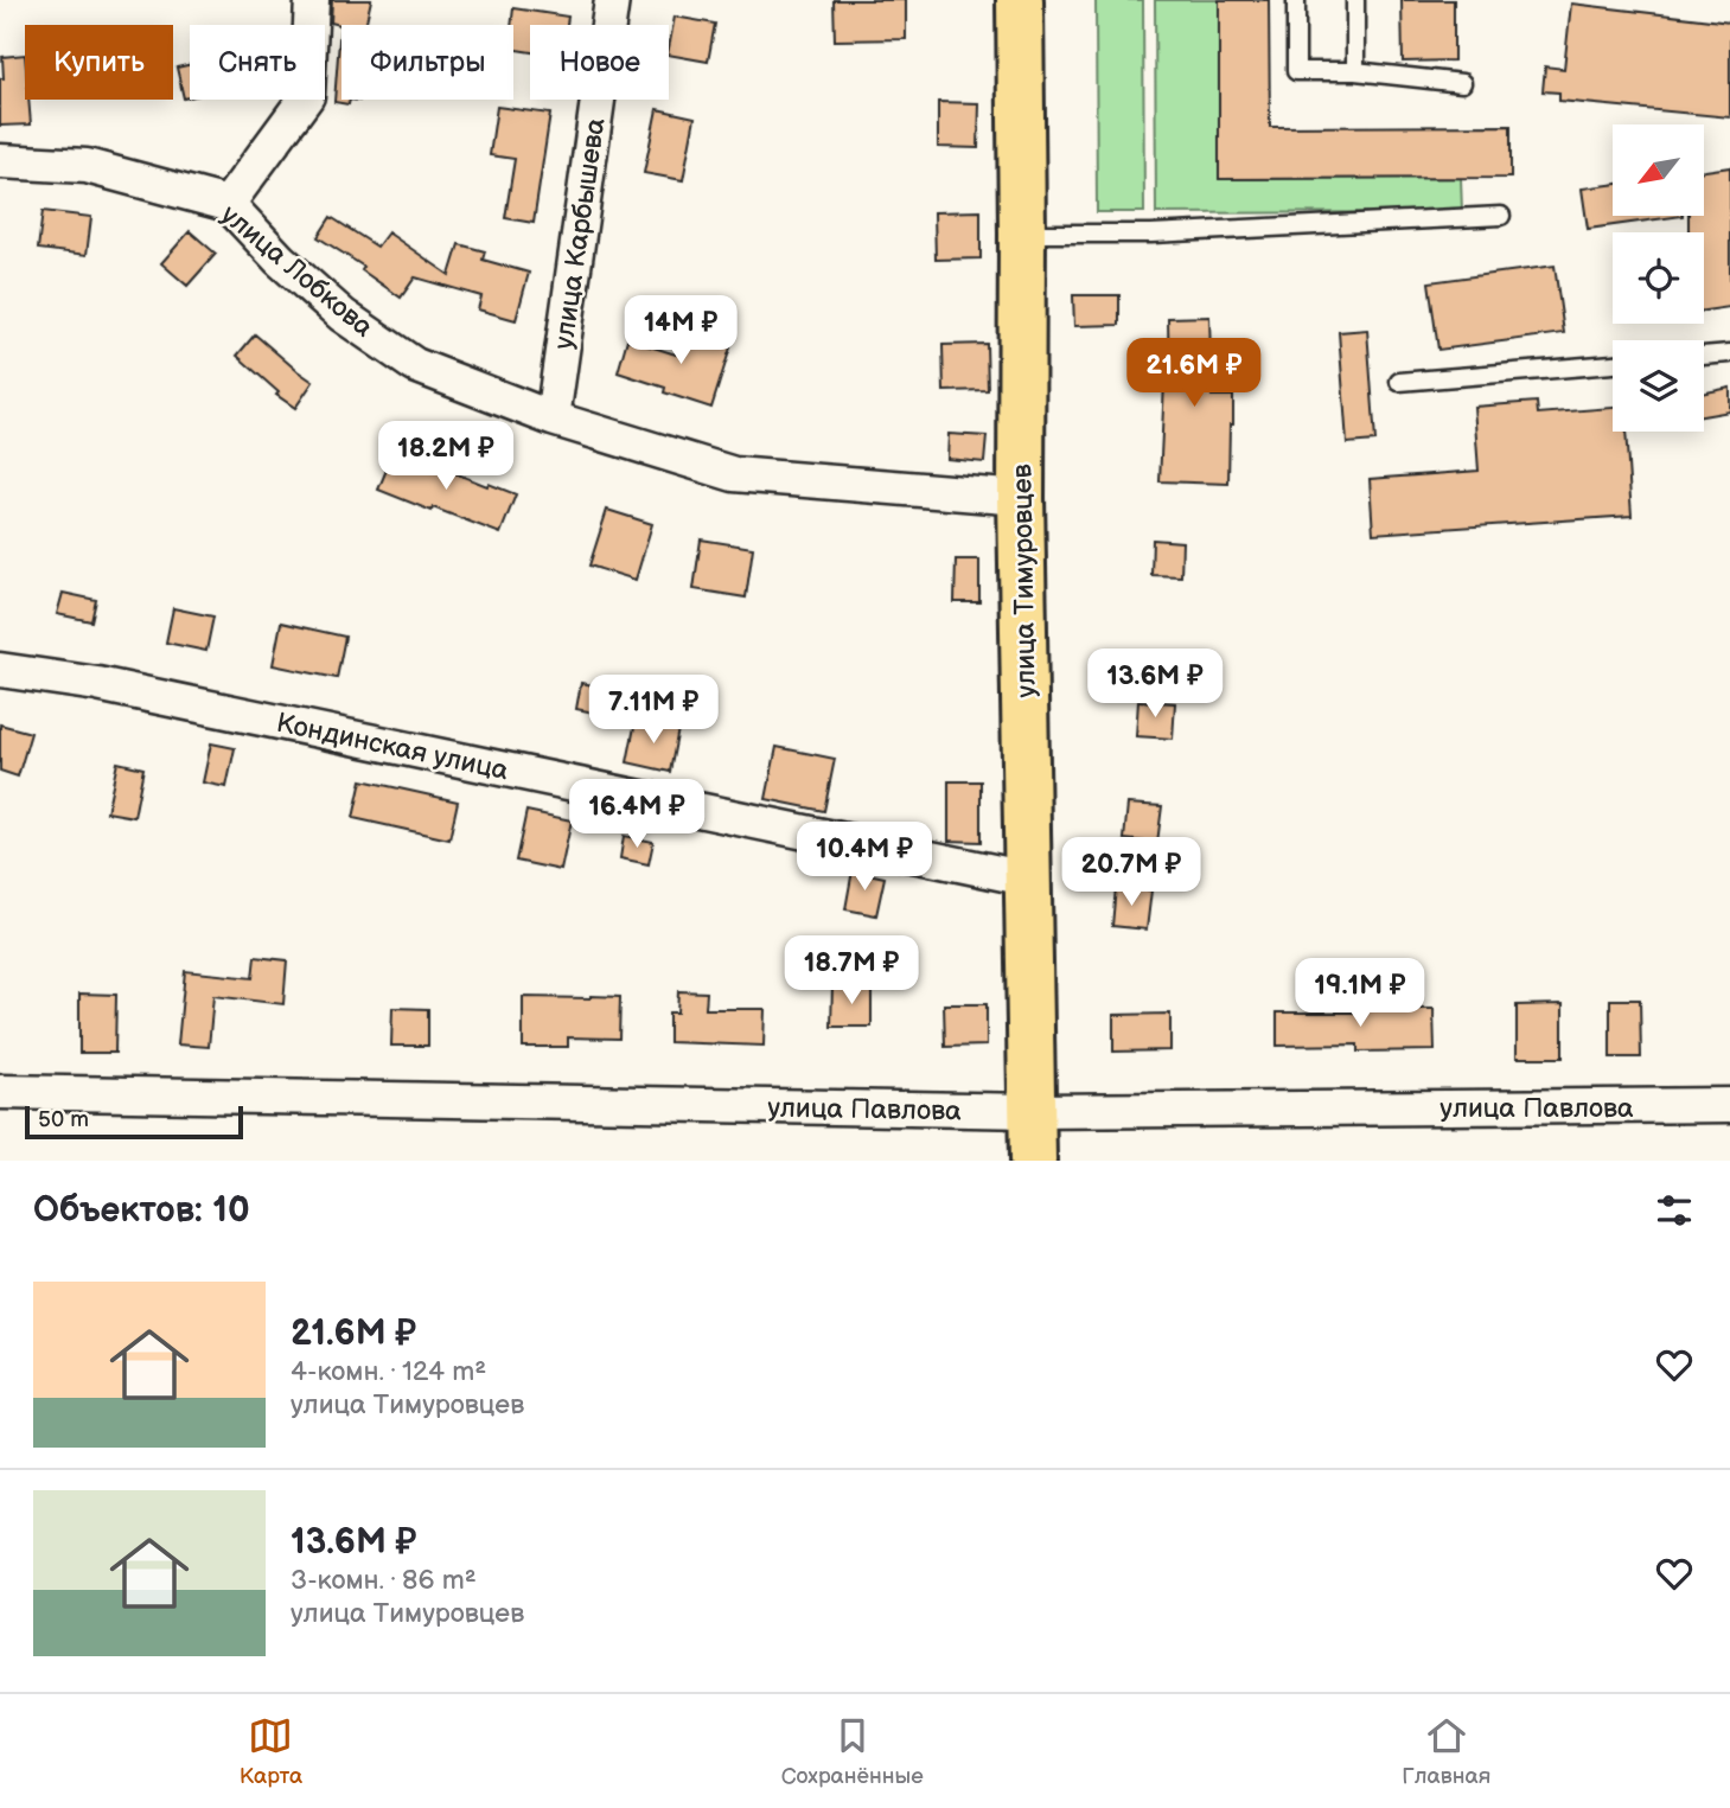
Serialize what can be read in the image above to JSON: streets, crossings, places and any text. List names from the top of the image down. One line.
{"streets":{"main road":["улица Тимуровцев"],"street":["улица Карбышева","улица Лобкова","Кондинская улица","улица Павлова"]},"crossings":[["улица Карбышева","улица Лобкова"],["улица Лобкова","улица Тимуровцев"],["улица Тимуровцев","Кондинская улица"],["улица Тимуровцев","улица Павлова"]],"scale_bar":"50 m","north":"bottom left","page":{"chip":["Купить","Снять","Фильтры","Новое"],"price":["14M ₽","21.6M ₽","18.2M ₽","13.6M ₽","7.11M ₽","16.4M ₽","10.4M ₽","20.7M ₽","18.7M ₽","19.1M ₽"],"scale":"50 m","heading":"Объектов: 10","list":[{"name":"21.6M ₽","note":"4-комн. · 124 m² · улица Тимуровцев"},{"name":"13.6M ₽","note":"3-комн. · 86 m² · улица Тимуровцев"}],"tabs":["Карта","Сохранённые","Главная"]}}
